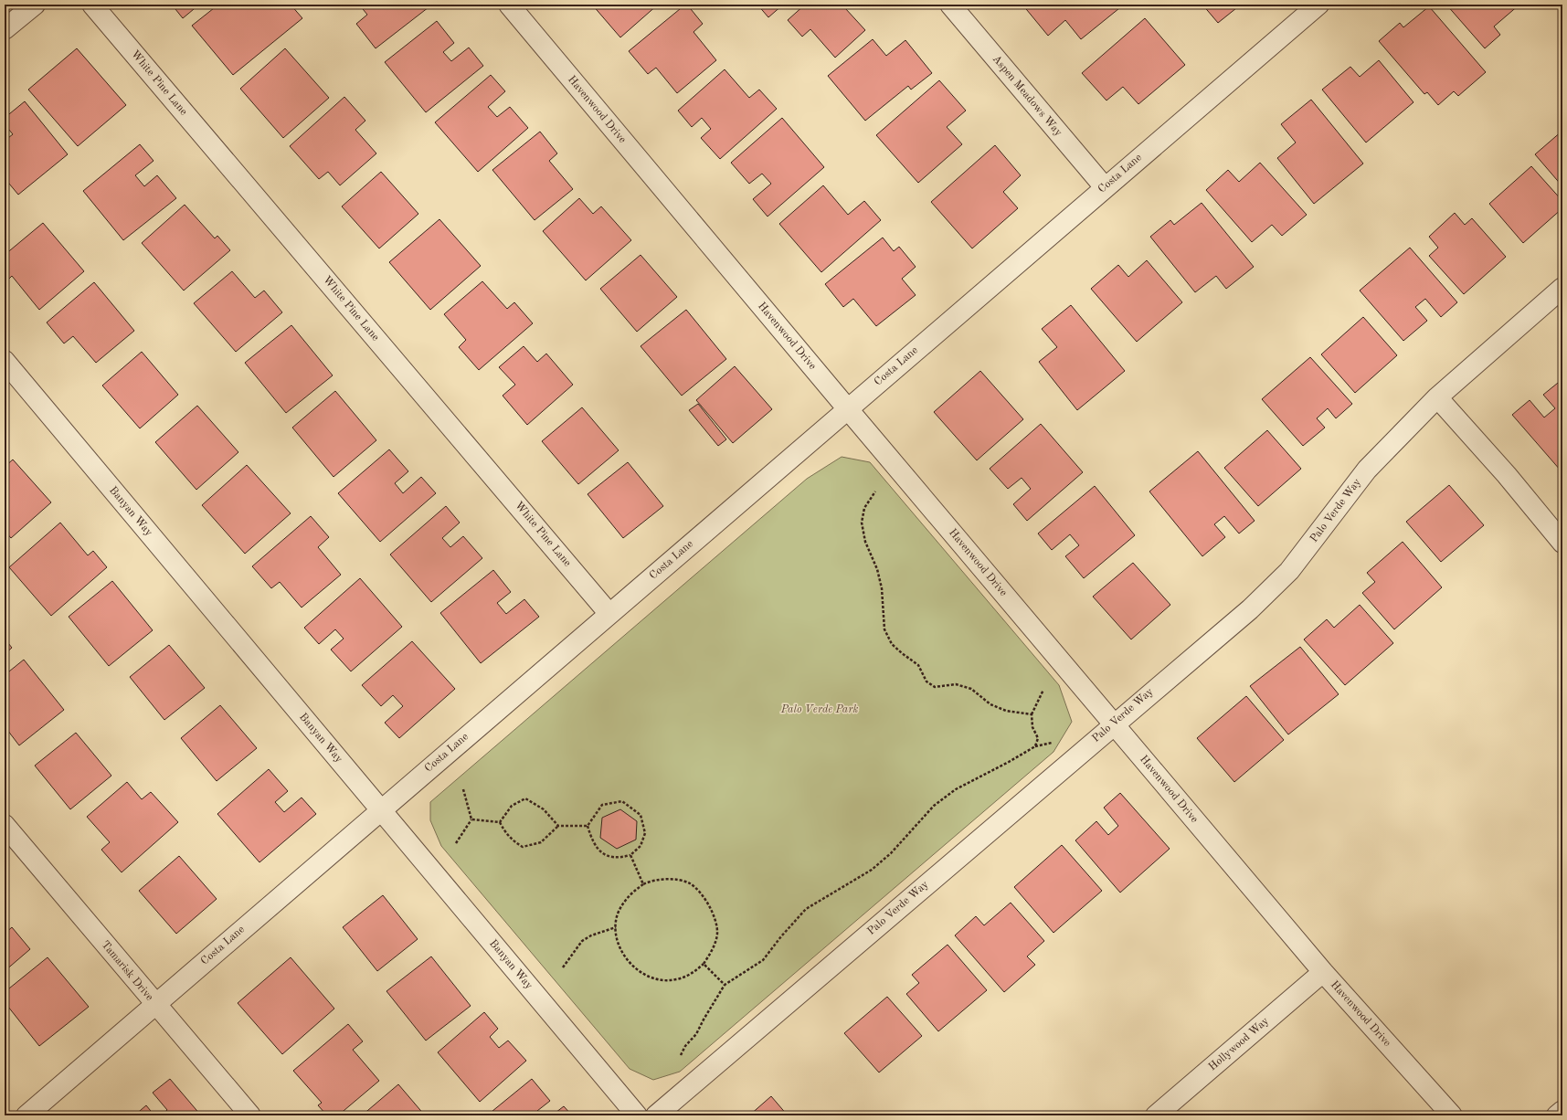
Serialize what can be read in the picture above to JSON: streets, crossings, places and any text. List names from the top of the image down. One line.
{"streets":{"street":["White Pine Lane","Aspen Meadows Way","Havenwood Drive","Costa Lane","Palo Verde Way","Banyan Way","Tamarisk Drive","Hollywood Way"]},"crossings":[["White Pine Lane","Costa Lane"],["Aspen Meadows Way","Costa Lane"],["Havenwood Drive","Costa Lane"],["Havenwood Drive","Palo Verde Way"],["Havenwood Drive","Hollywood Way"],["Costa Lane","Banyan Way"],["Costa Lane","Tamarisk Drive"]],"parks":["Palo Verde Park"]}
